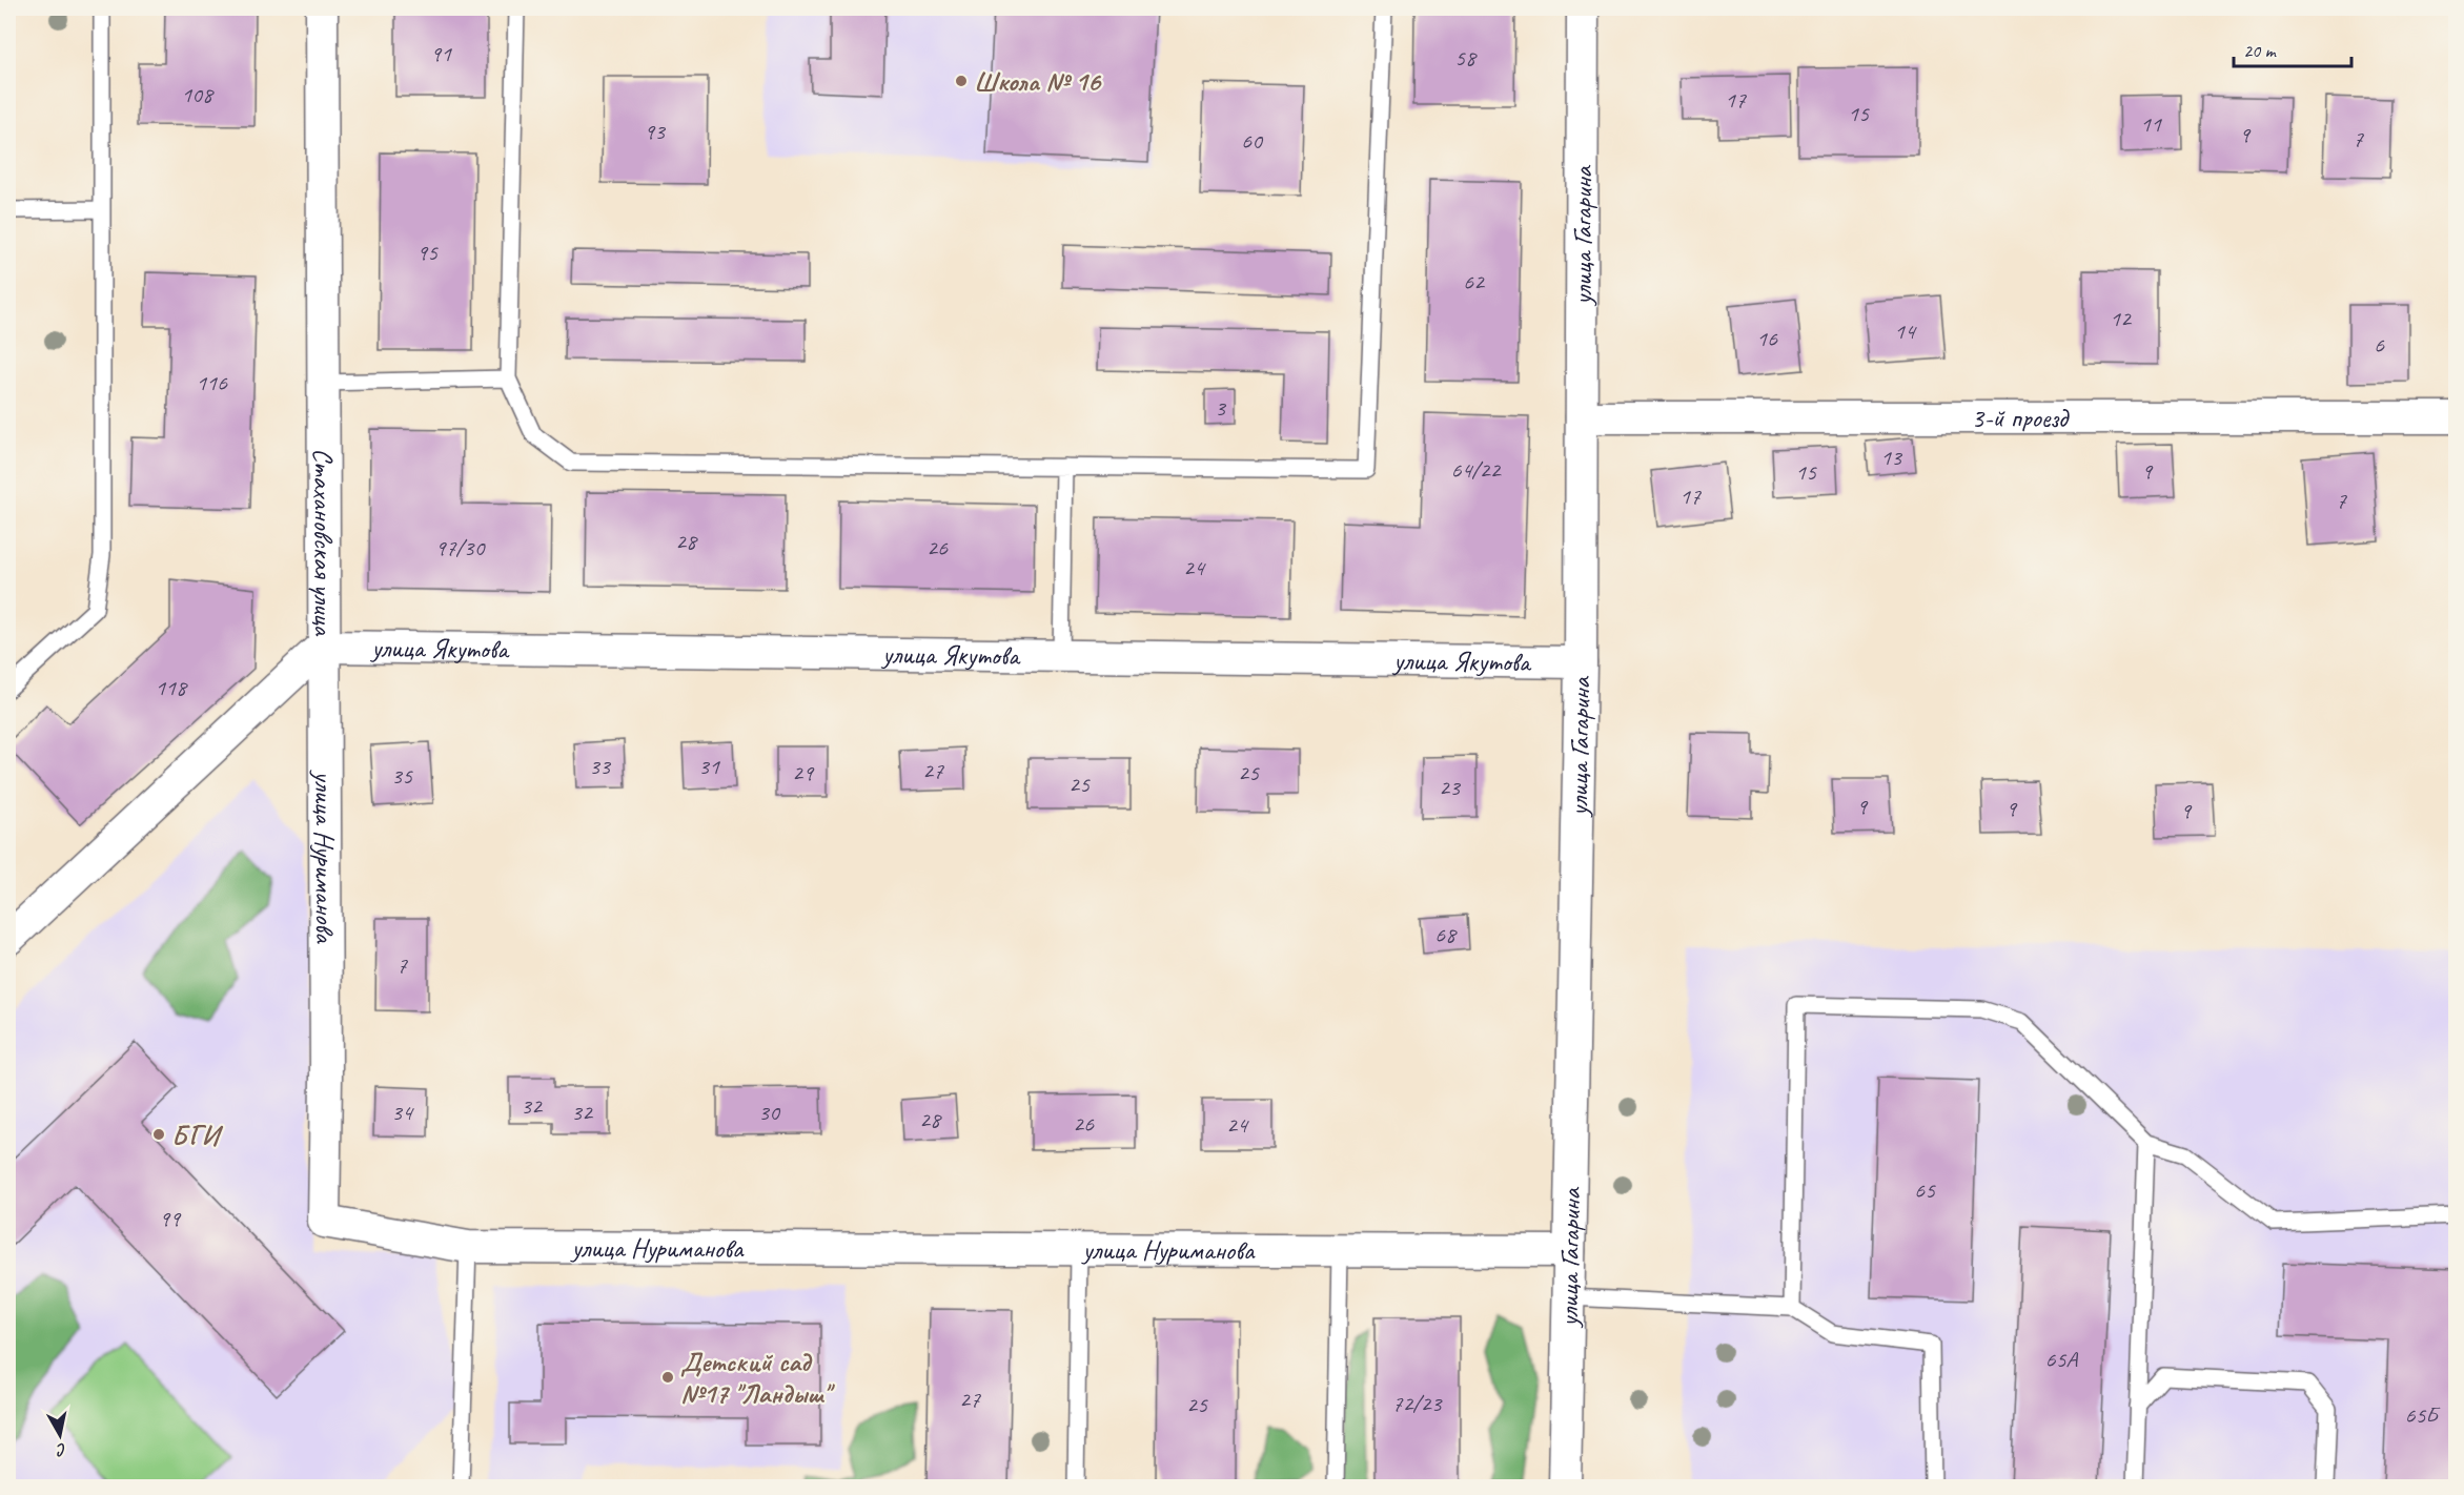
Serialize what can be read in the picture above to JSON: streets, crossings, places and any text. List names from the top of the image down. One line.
{"streets":{"street":["улица Гагарина","3-й проезд","Стахановская улица","улица Якутова","улица Нуриманова"]},"crossings":[["улица Гагарина","3-й проезд"],["улица Гагарина","улица Якутова"],["улица Гагарина","улица Нуриманова"],["Стахановская улица","улица Якутова"],["Стахановская улица","улица Нуриманова"],["улица Якутова","улица Нуриманова"]],"places":["Школа № 16","БГИ","Детский сад №17 \"Ландыш\""],"house_numbers":["91","58","108","17","15","11","93","9","7","60","95","62","12","14","16","6","116","3","13","64/22","9","15","17","7","28","97/30","26","24","118","33","31","27","29","25","35","25","23","9","9","9","68","7","32","34","32","30","28","26","24","65","99","65А","27","72/23","25","65Б"],"scale_bar":"20 m","north":"bottom"}
